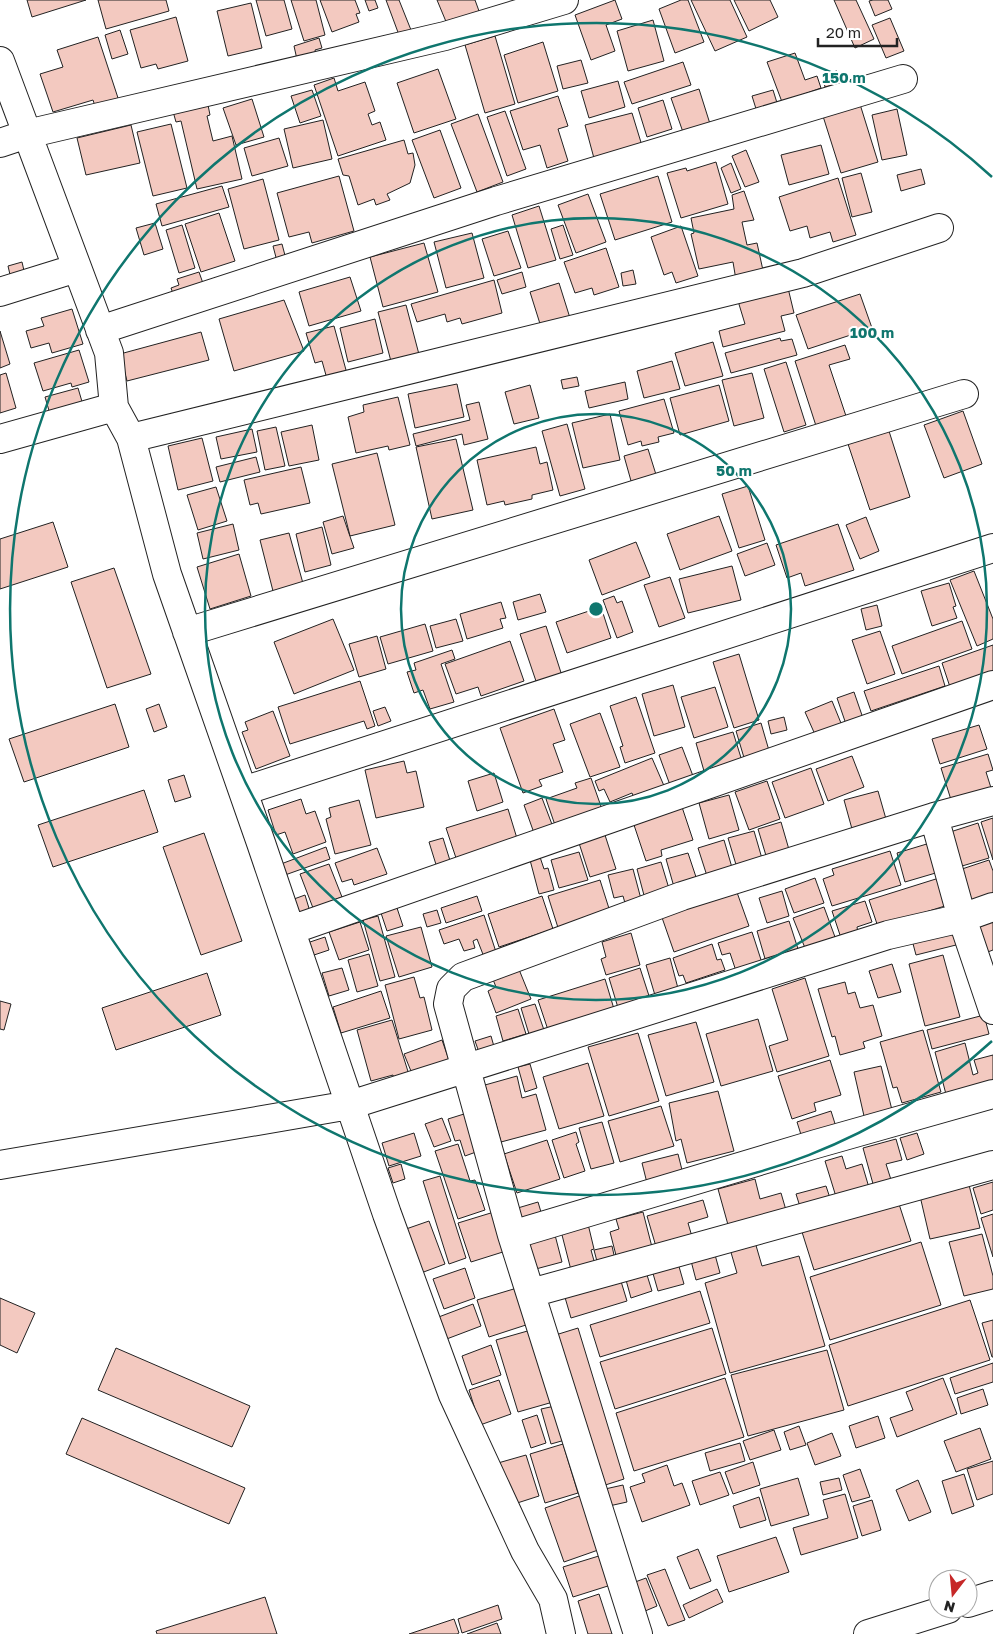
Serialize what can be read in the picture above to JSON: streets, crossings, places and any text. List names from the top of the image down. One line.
{"scale_bar":"20 m","north":"bottom","rings":["150 m","100 m","50 m"]}
